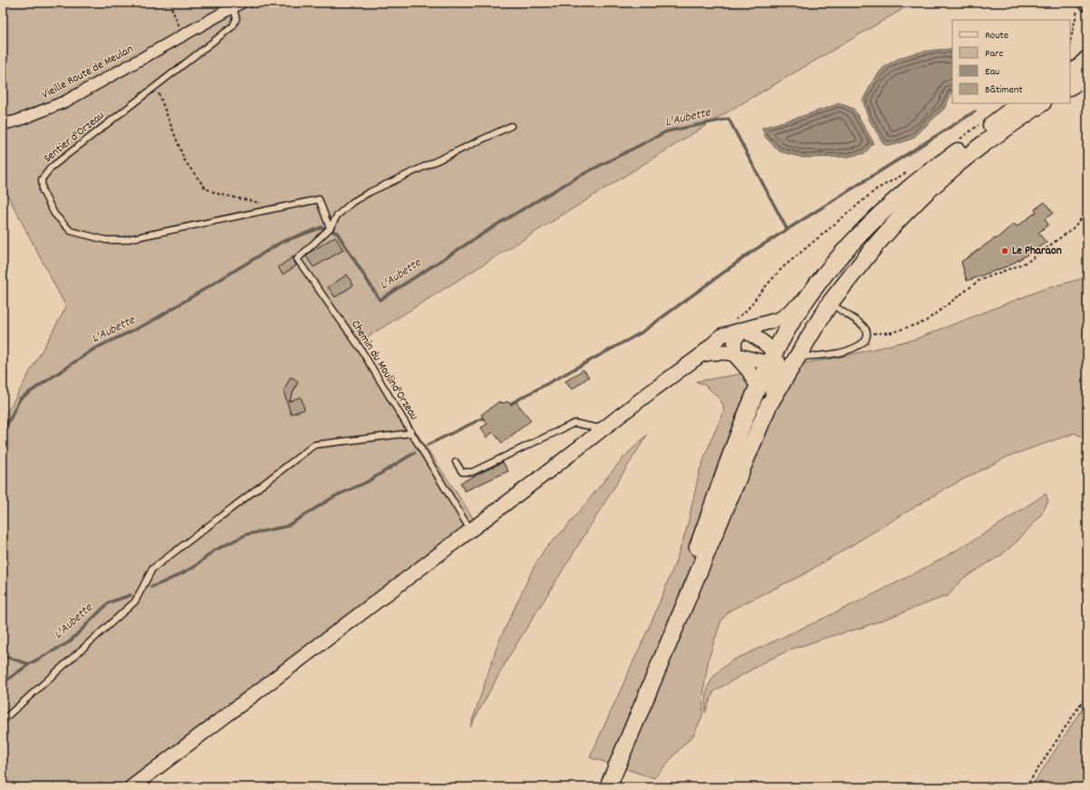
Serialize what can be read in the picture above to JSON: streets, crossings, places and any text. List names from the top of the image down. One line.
{"streets":{"street":["Vieille Route de Meulan"],"lane":["Sentier d'Orzeau","Chemin du Moulind'Orzeau"]},"crossings":[["Vieille Route de Meulan","Sentier d'Orzeau"],["Sentier d'Orzeau","Chemin du Moulind'Orzeau"]],"water":["L'Aubette"],"places":["Le Pharaon"],"legend":["Route","Parc","Eau","Bâtiment"]}
